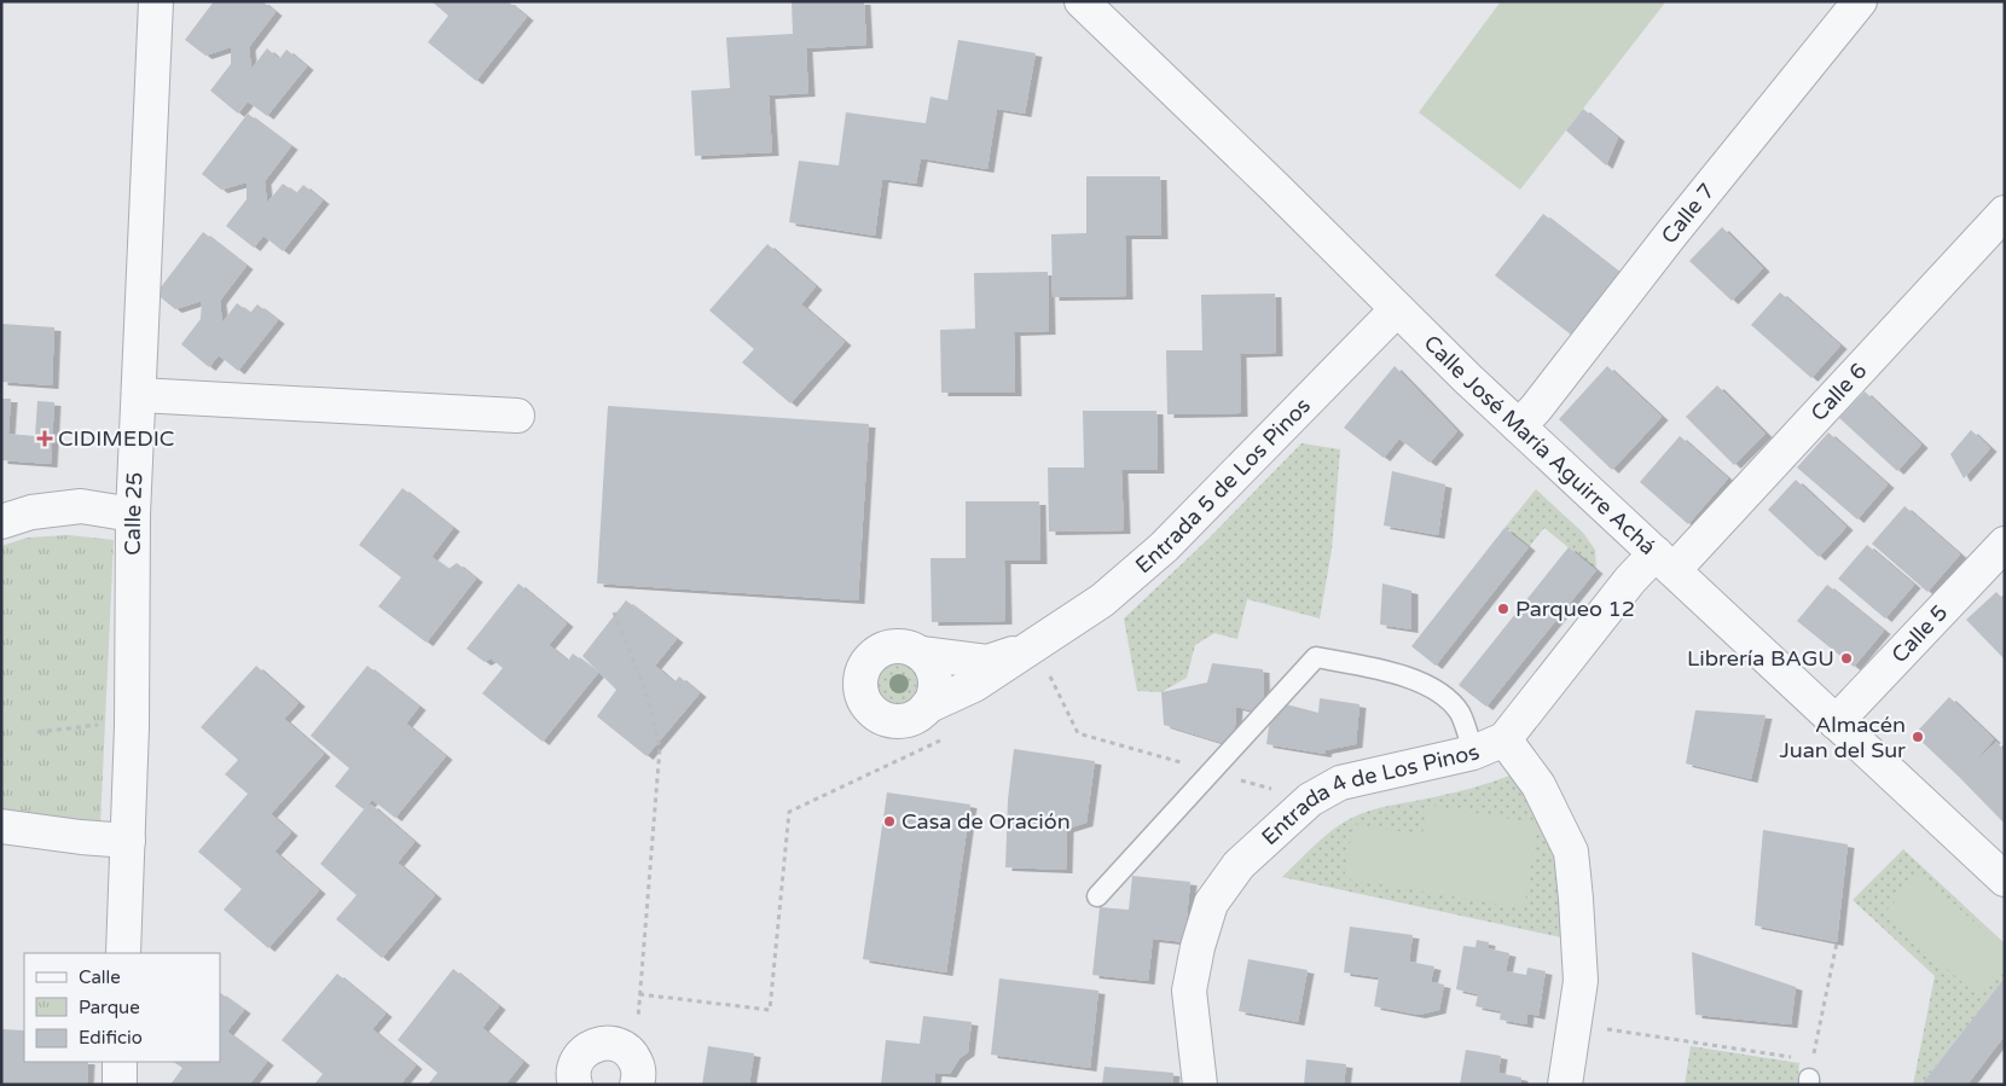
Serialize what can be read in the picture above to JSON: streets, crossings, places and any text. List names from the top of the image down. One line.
{"streets":{"street":["Calle 7","Calle 6","Calle José María Aguirre Achá","Entrada 5 de Los Pinos","Calle 25","Calle 5","Entrada 4 de Los Pinos"]},"crossings":[["Calle 7","Calle José María Aguirre Achá"],["Calle 6","Calle José María Aguirre Achá"],["Calle 6","Entrada 4 de Los Pinos"],["Calle José María Aguirre Achá","Entrada 5 de Los Pinos"],["Calle José María Aguirre Achá","Calle 5"],["Calle José María Aguirre Achá","Entrada 4 de Los Pinos"]],"places":{"health":["CIDIMEDIC"],"other":["Parqueo 12","Librería BAGU","Almacén Juan del Sur","Casa de Oración"]},"legend":["Calle","Parque","Edificio"]}
